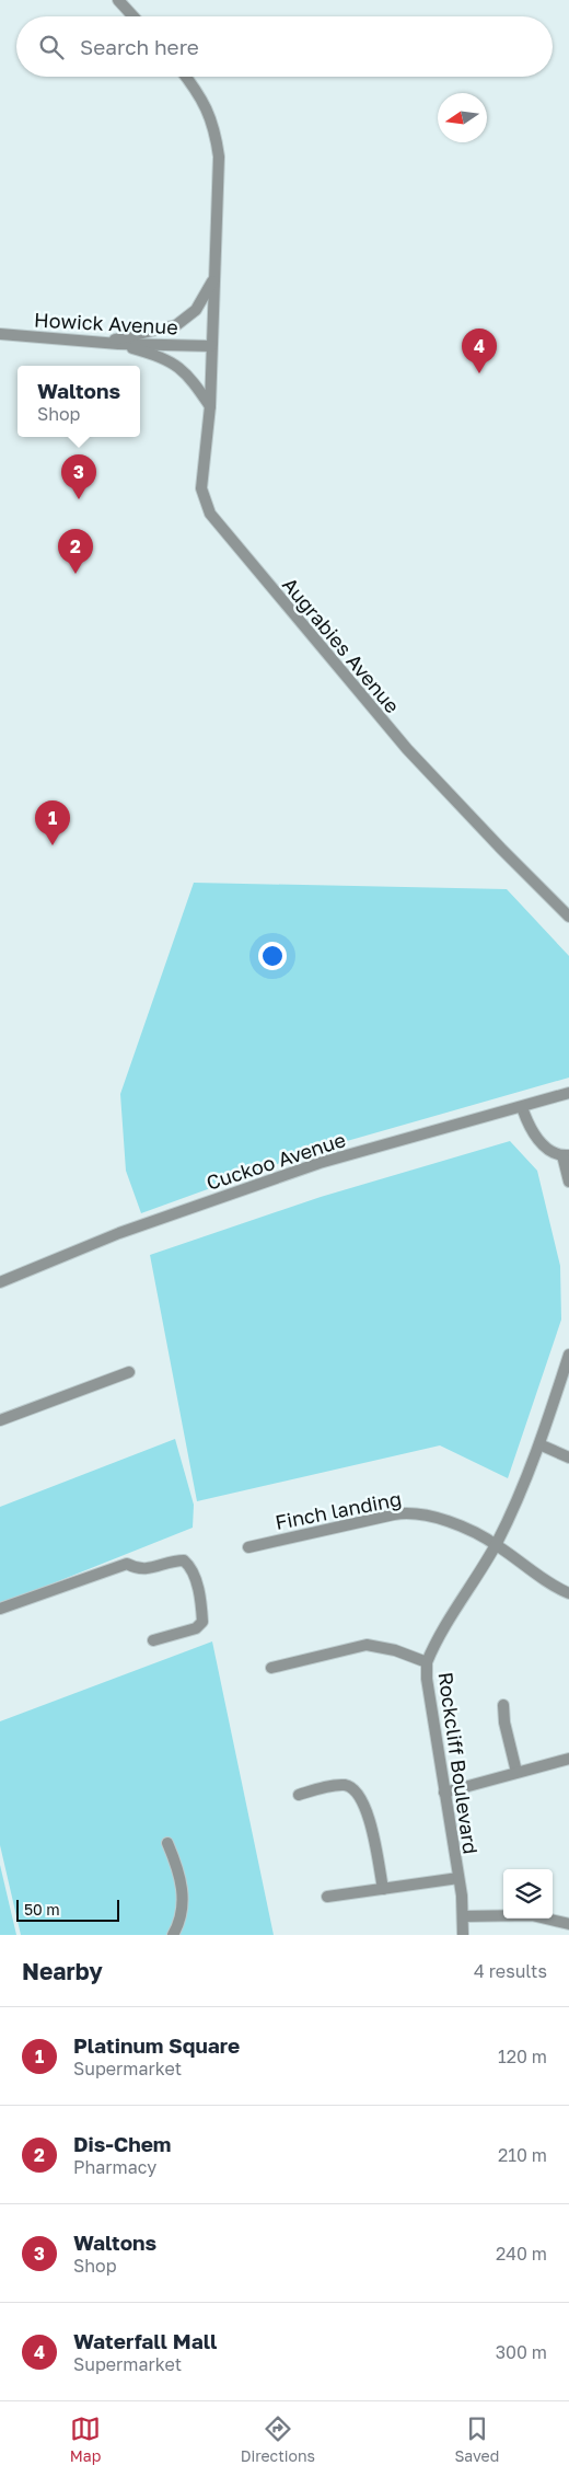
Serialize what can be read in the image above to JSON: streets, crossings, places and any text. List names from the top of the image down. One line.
{"streets":{"street":["Howick Avenue","Augrabies Avenue","Cuckoo Avenue","Finch landing","Rockcliff Boulevard"]},"crossings":[["Howick Avenue","Augrabies Avenue"],["Finch landing","Rockcliff Boulevard"]],"scale_bar":"50 m","north":"left","page":{"search":"Search here","pins":["4","3","2","1"],"popup":["Waltons","Shop"],"scale":"50 m","heading":["Nearby","4 results"],"list":[{"mark":"1","name":"Platinum Square","note":"Supermarket","value":"120 m"},{"mark":"2","name":"Dis-Chem","note":"Pharmacy","value":"210 m"},{"mark":"3","name":"Waltons","note":"Shop","value":"240 m"},{"mark":"4","name":"Waterfall Mall","note":"Supermarket","value":"300 m"}],"nav":["Map","Directions","Saved"]}}
